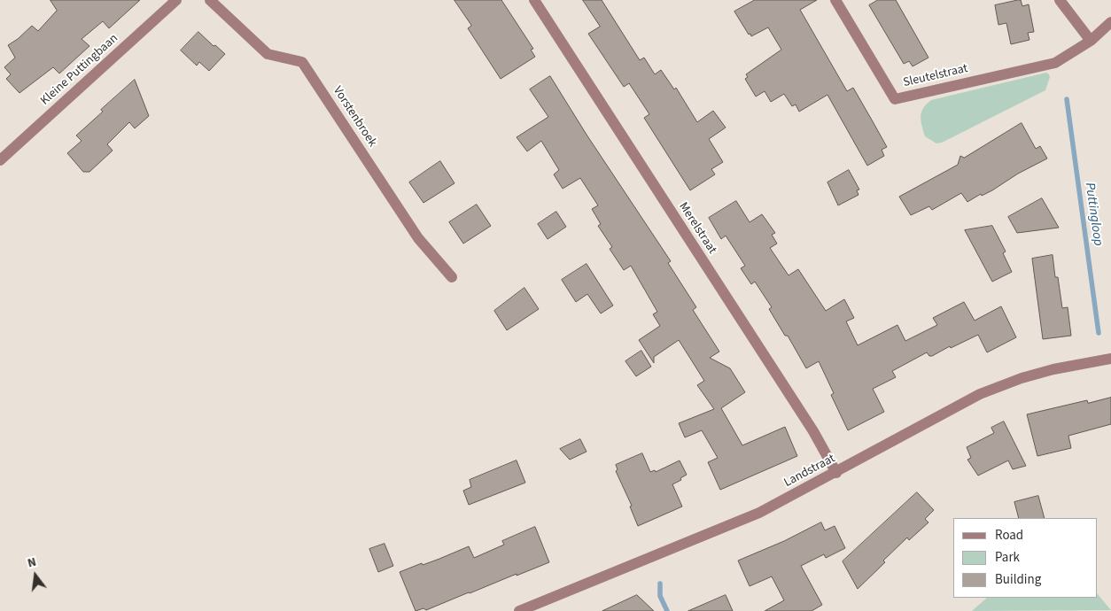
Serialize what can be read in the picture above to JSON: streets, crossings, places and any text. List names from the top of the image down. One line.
{"streets":{"street":["Kleine Puttingbaan","Sleutelstraat","Vorstenbroek","Merelstraat","Landstraat"]},"crossings":[["Merelstraat","Landstraat"]],"water":["Puttingloop"],"legend":["Road","Park","Building"],"north":"top"}
